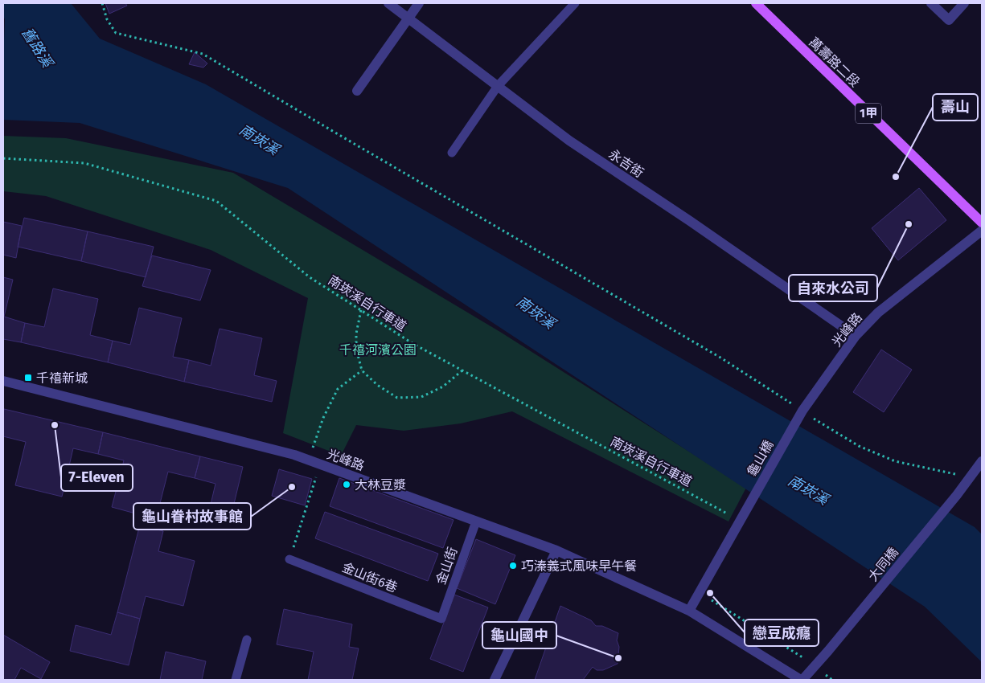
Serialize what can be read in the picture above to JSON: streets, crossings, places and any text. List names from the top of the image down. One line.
{"streets":{"main road":["萬壽路二段","1甲"],"street":["永吉街","光峰路","龜山橋","大同橋"],"lane":["金山街","金山街6巷"],"path":["南崁溪自行車道"]},"crossings":[["永吉街","光峰路"],["光峰路","龜山橋"],["光峰路","大同橋"],["光峰路","金山街"],["金山街","金山街6巷"]],"water":["舊路溪","南崁溪"],"parks":["千禧河濱公園"],"places":{"other":["壽山","自來水公司","7-Eleven","大林豆漿","龜山眷村故事館","巧溱義式風味早午餐","戀豆成癮","龜山國中"],"transit":["千禧新城"]}}
